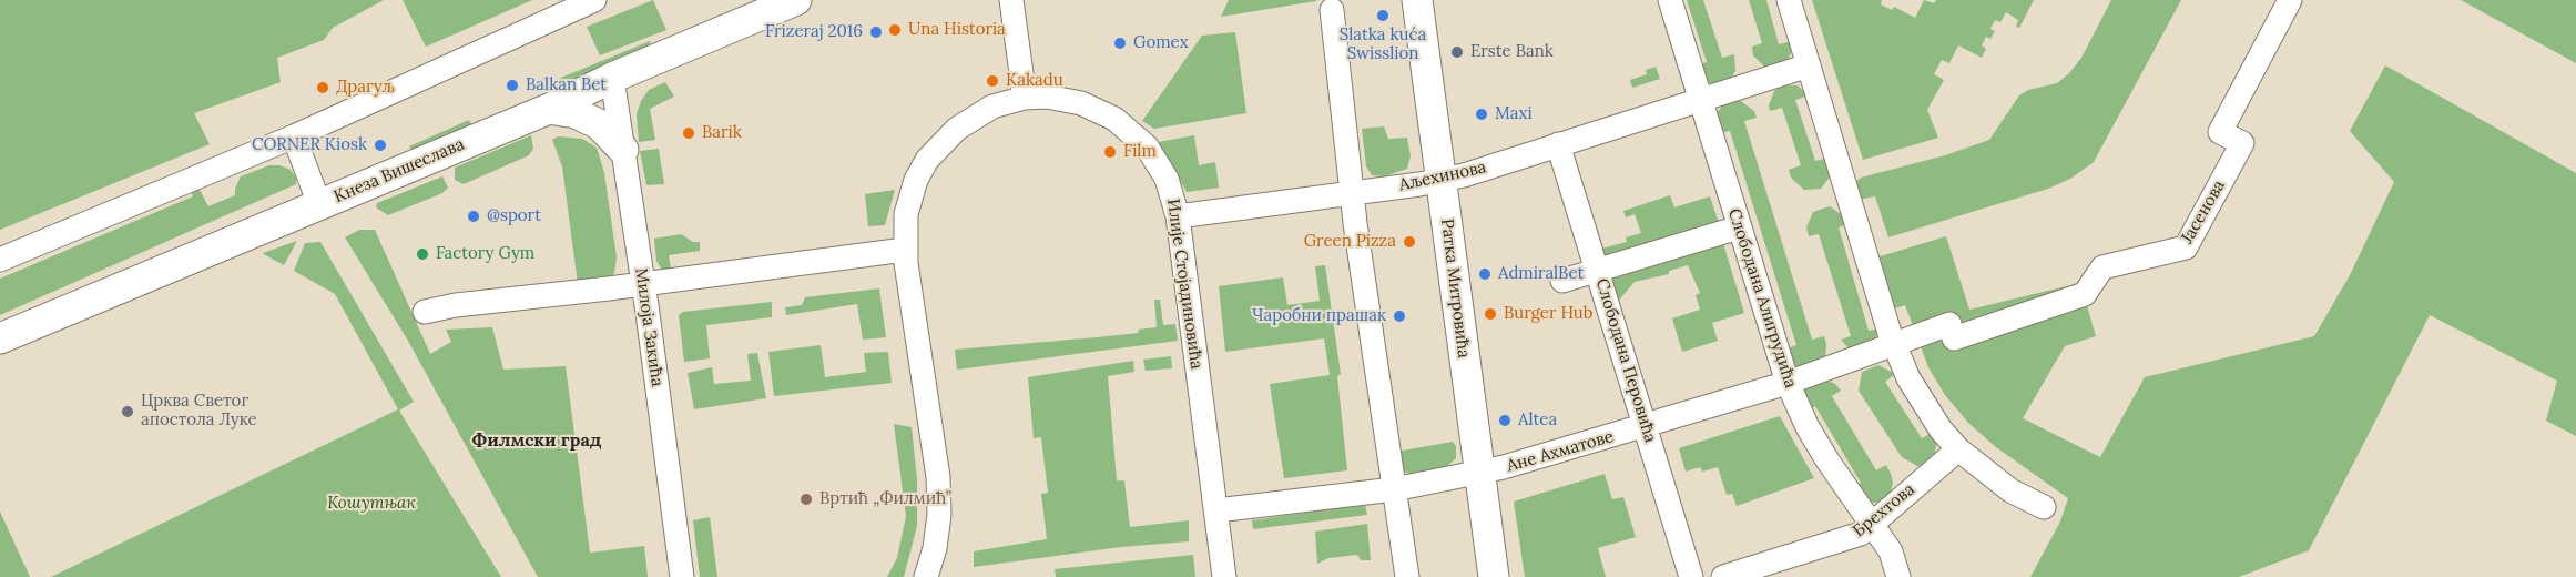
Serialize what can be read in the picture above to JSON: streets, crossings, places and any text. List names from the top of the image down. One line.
{"streets":{"main road":["Кнеза Вишеслава","Ратка Митровића"],"street":["Аљехинова","Јасенова","Илије Стојадиновића","Слободана Алигрудића","Милоја Закића","Слободана Перовића","Ане Ахматове","Брехтова"]},"crossings":[["Кнеза Вишеслава","Милоја Закића"],["Аљехинова","Илије Стојадиновића"],["Аљехинова","Ратка Митровића"],["Аљехинова","Слободана Алигрудића"],["Аљехинова","Слободана Перовића"],["Јасенова","Ане Ахматове"],["Илије Стојадиновића","Ане Ахматове"],["Ратка Митровића","Ане Ахматове"],["Слободана Алигрудића","Ане Ахматове"],["Слободана Алигрудића","Брехтова"],["Слободана Перовића","Ане Ахматове"]],"districts":["Филмски град"],"parks":["Кошутњак"],"places":["Slatka kuća Swisslion","Una Historia","Frizeraj 2016","Gomex","Erste Bank","Kakadu","Balkan Bet","Драгуљ","Maxi","Barik","CORNER Kiosk","Film","@sport","Green Pizza","Factory Gym","AdmiralBet","Burger Hub","Чаробни прашак","Црква Светог апостола Луке","Altea","Вртић „Филмић”"]}
